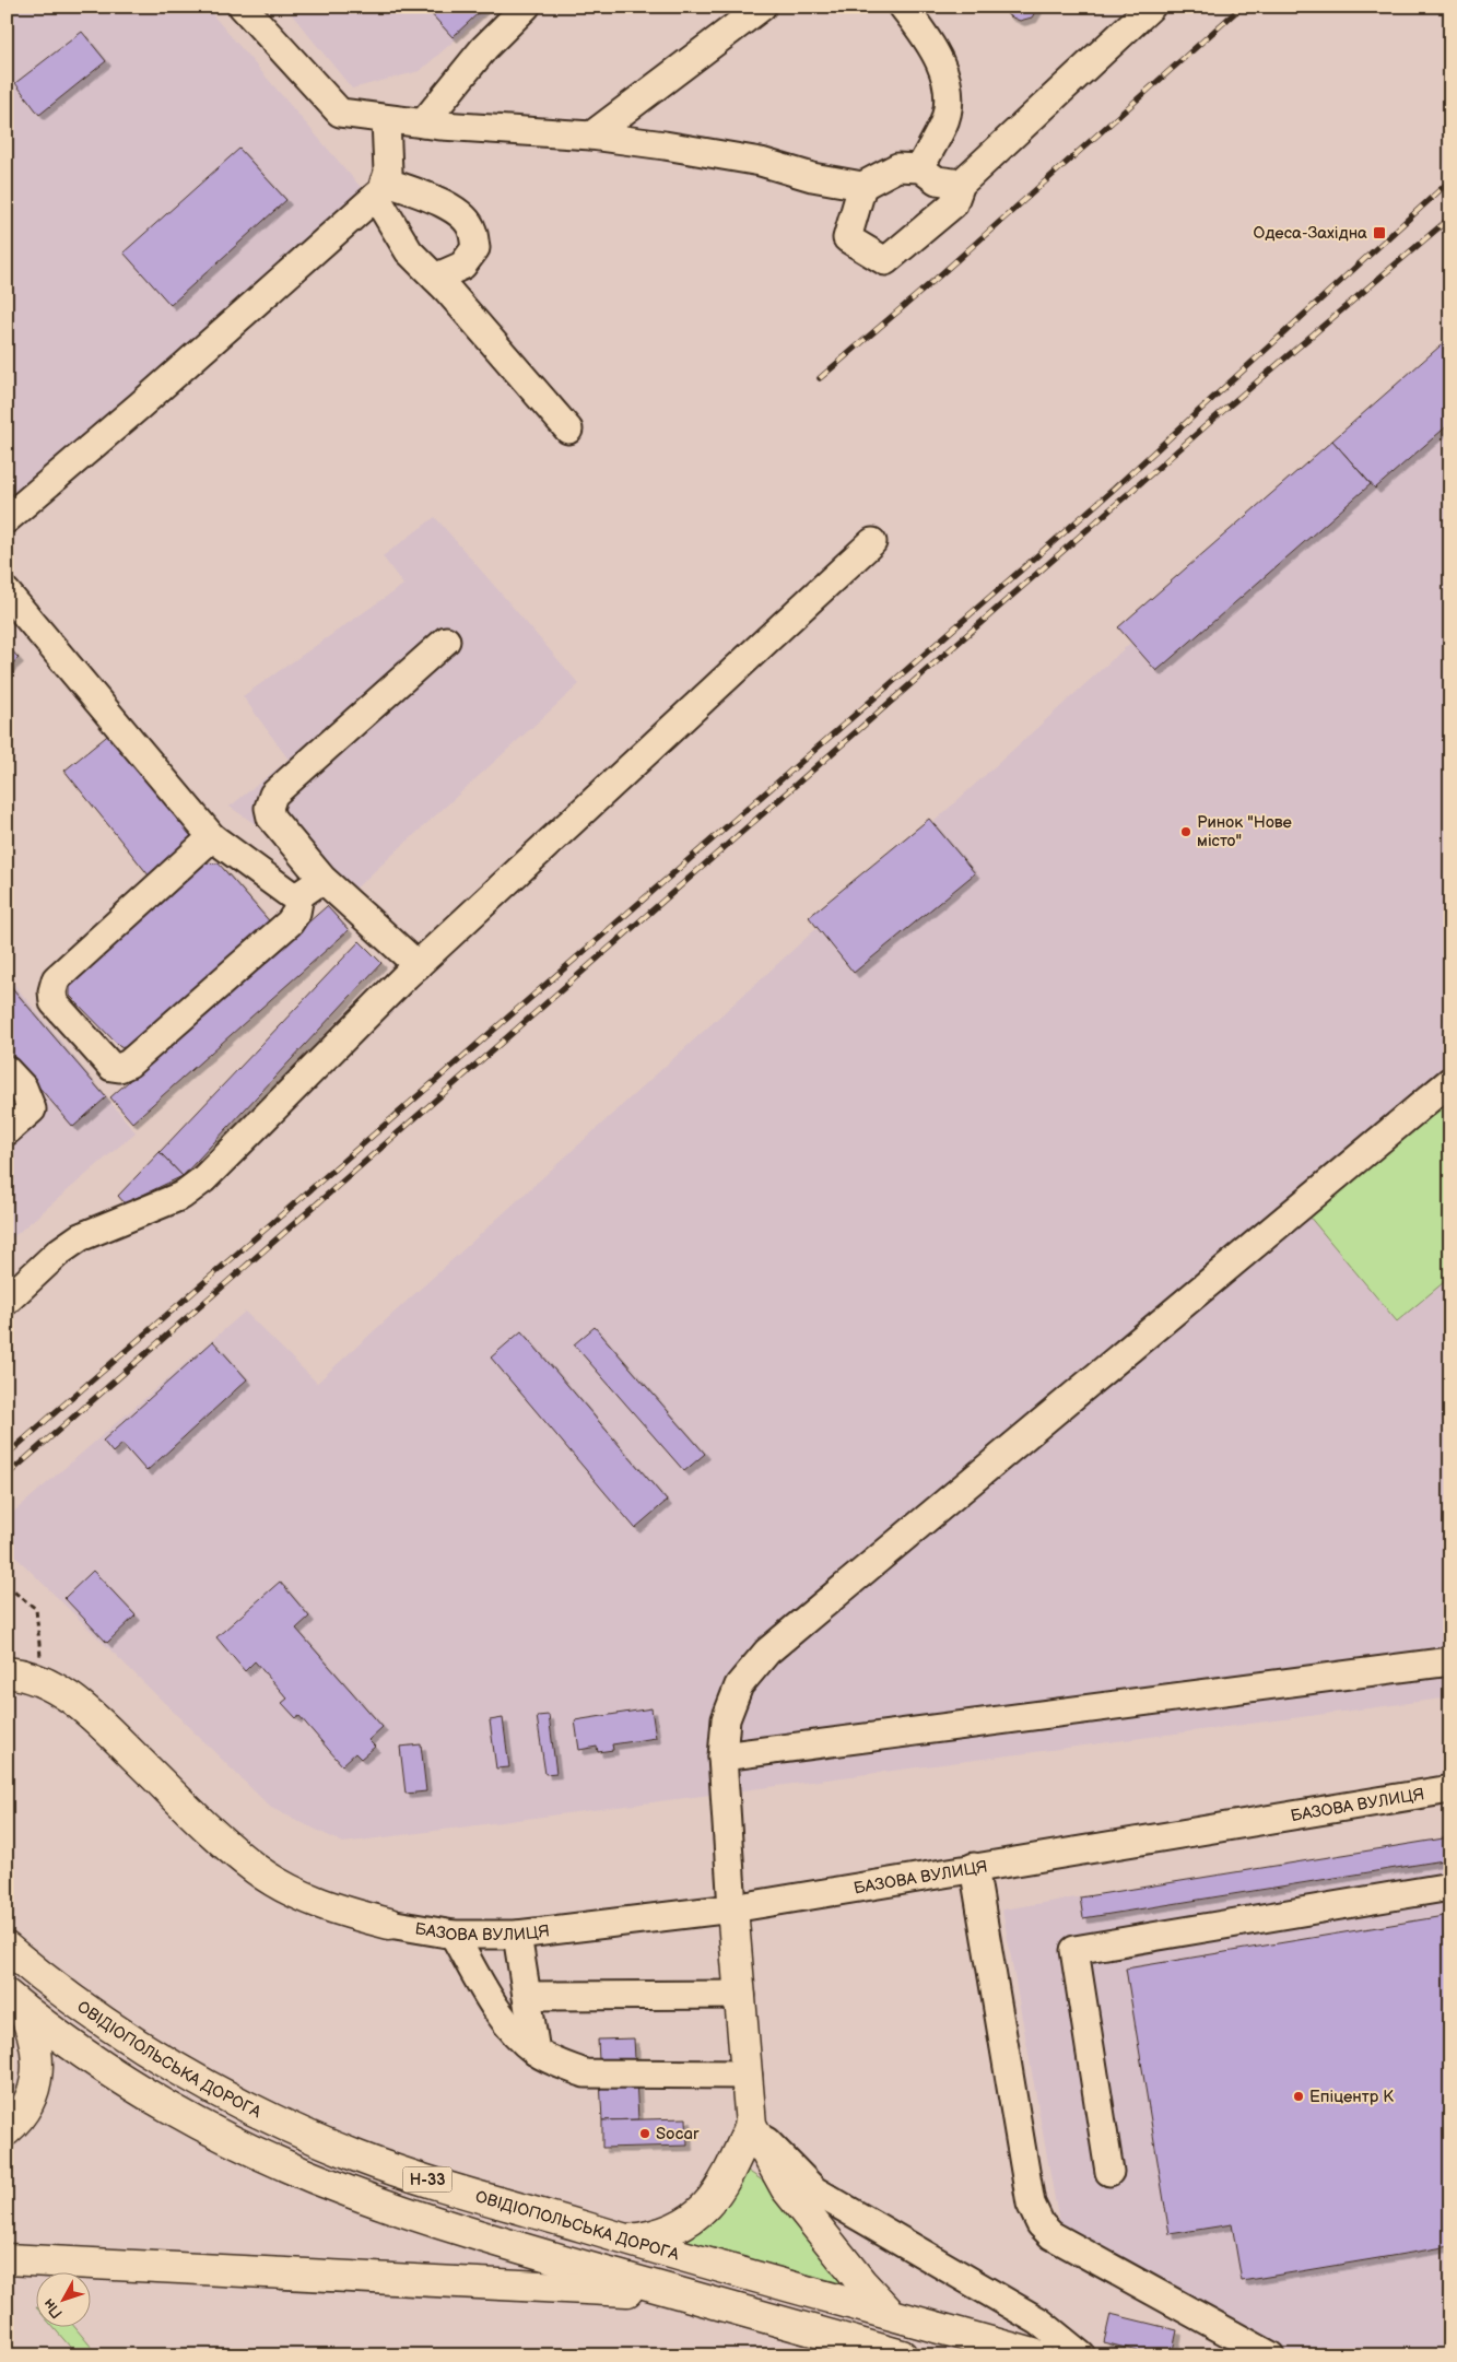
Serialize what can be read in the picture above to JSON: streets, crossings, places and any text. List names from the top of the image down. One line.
{"streets":{"main road":["ОВІДІОПОЛЬСЬКА ДОРОГА","Н-33"],"street":["БАЗОВА ВУЛИЦЯ"]},"places":{"transit":["Одеса-Західна"],"other":["Ринок \"Нове місто\"","Епіцентр К","Socar"]},"north":"bottom left"}
